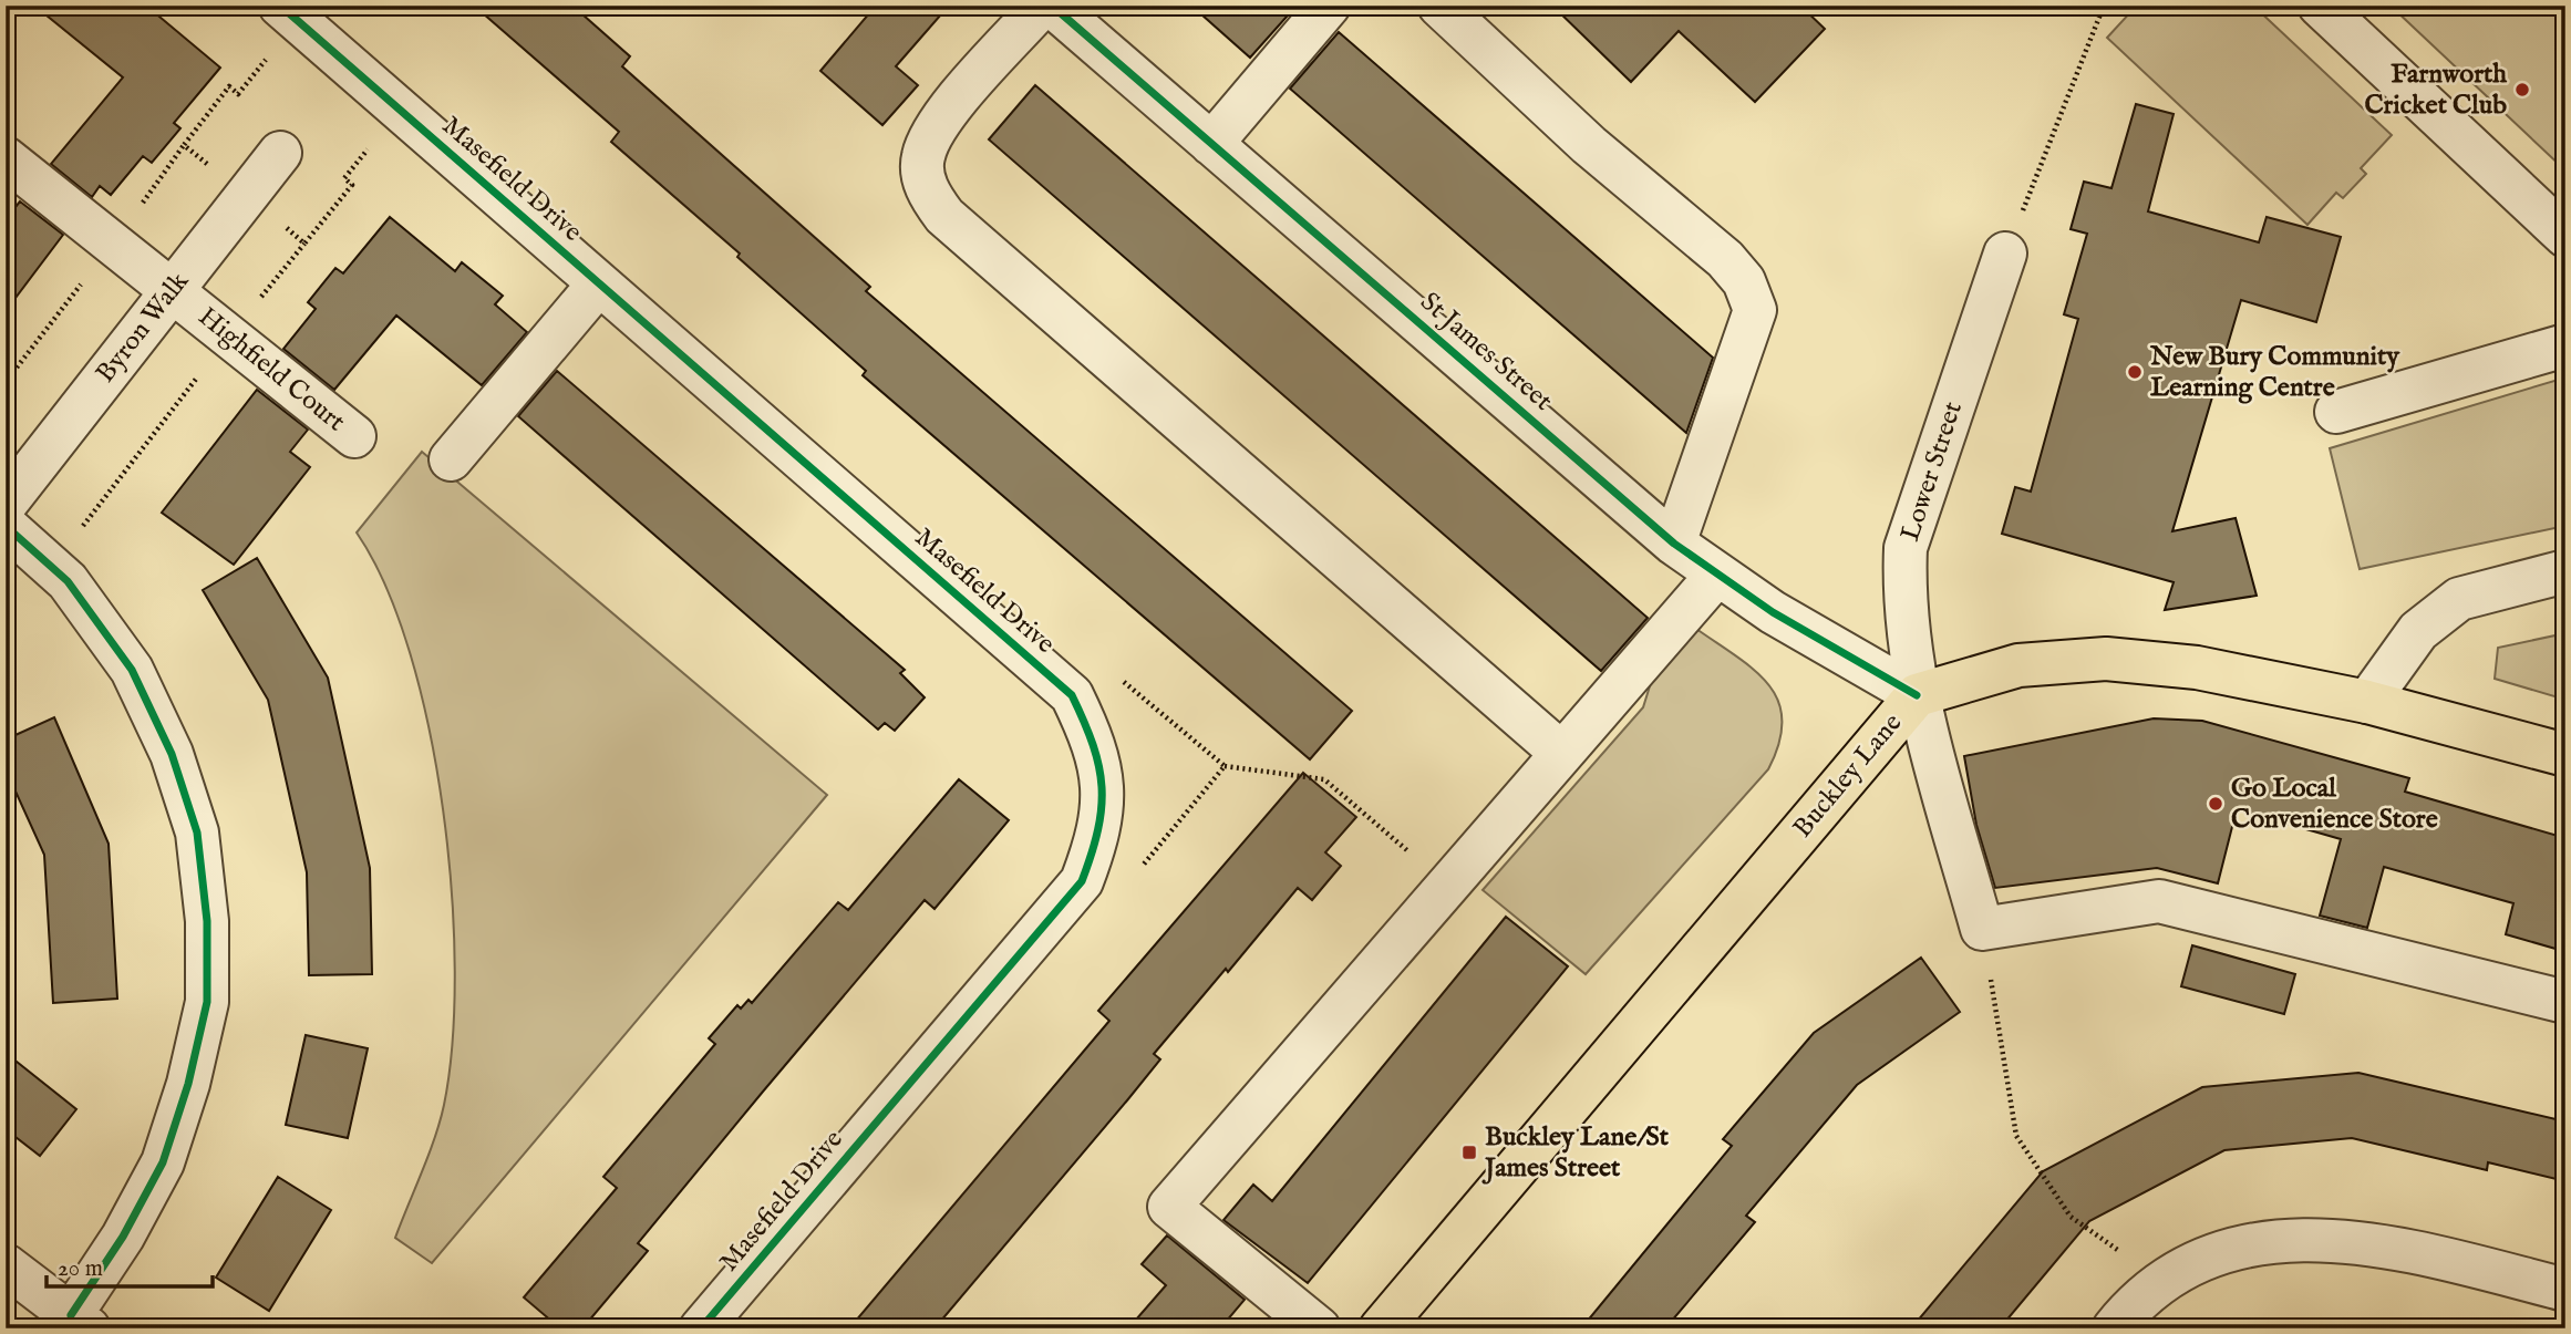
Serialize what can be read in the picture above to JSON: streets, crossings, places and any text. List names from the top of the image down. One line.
{"streets":{"main road":["Buckley Lane"],"street":["Masefield Drive","Byron Walk","St James Street","Highfield Court","Lower Street"]},"crossings":[["Byron Walk","Highfield Court"],["St James Street","Lower Street"],["St James Street","Buckley Lane"],["Lower Street","Buckley Lane"]],"places":{"other":["Farnworth Cricket Club","New Bury Community Learning Centre","Go Local Convenience Store"],"transit":["Buckley Lane/St James Street"]},"scale_bar":"20 m"}
